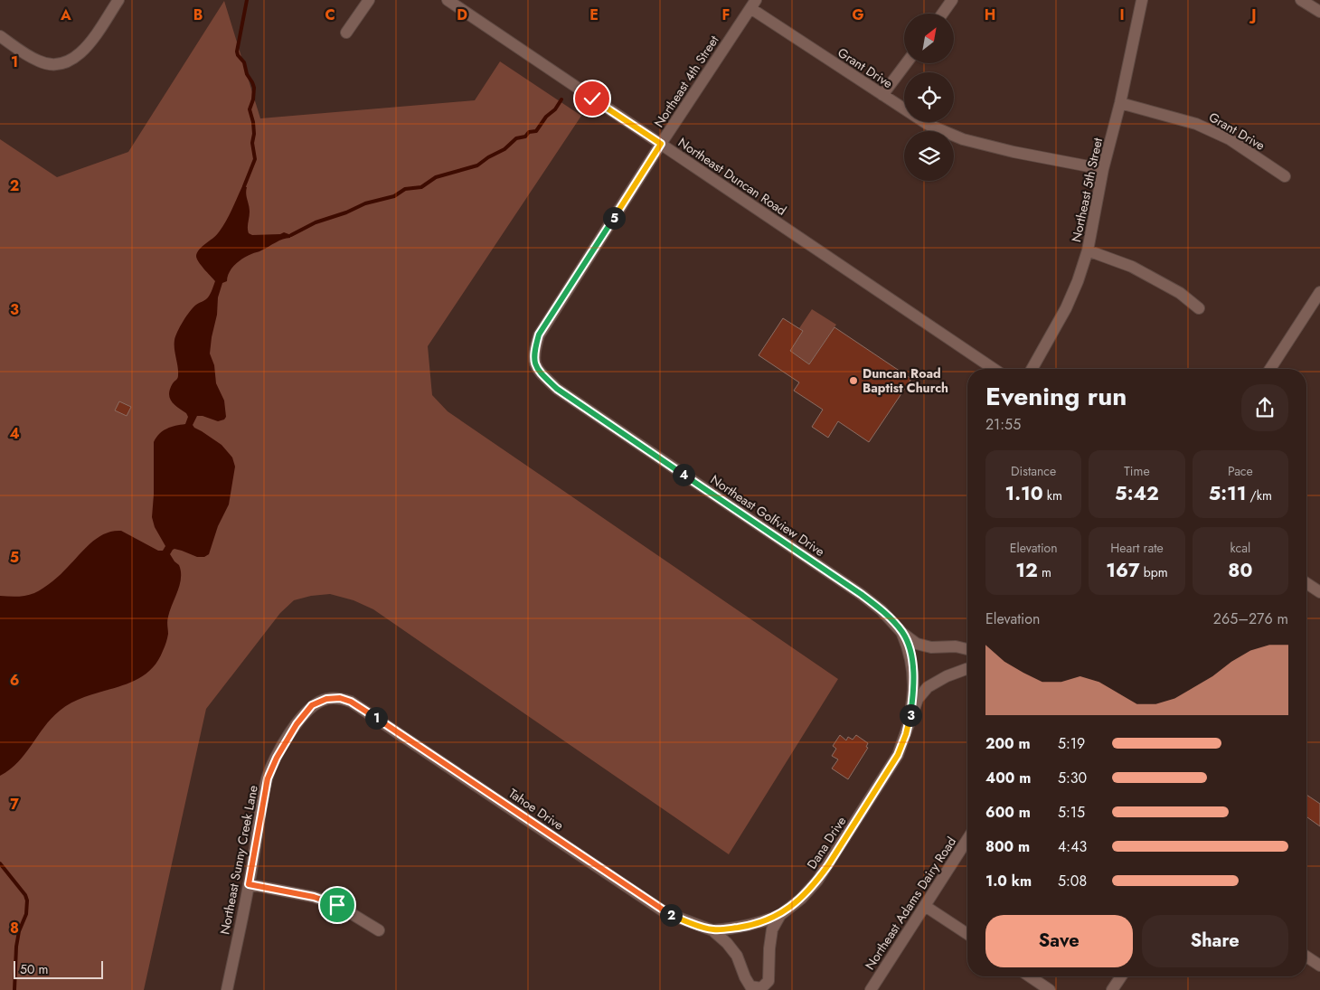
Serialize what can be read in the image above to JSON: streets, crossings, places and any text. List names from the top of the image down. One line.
{"streets":{"street":["Grant Drive","Northeast 4th Street","Northeast Duncan Road","Northeast 5th Street","Northeast Golfview Drive","Tahoe Drive","Dana Drive","Northeast Sunny Creek Lane","Northeast Adams Dairy Road"]},"crossings":[["Grant Drive","Northeast 4th Street"],["Grant Drive","Northeast 5th Street"],["Northeast 4th Street","Northeast Duncan Road"],["Northeast 4th Street","Northeast Golfview Drive"],["Northeast Golfview Drive","Dana Drive"],["Tahoe Drive","Dana Drive"],["Tahoe Drive","Northeast Sunny Creek Lane"]],"places":["Duncan Road Baptist Church"],"scale_bar":"50 m","north":"top right","page":{"pins":["5","4","3","1","2"],"heading":["Evening run","21:55"],"stats":[["Distance","1.10 km"],["Time","5:42"],["Pace","5:11 /km"],["Elevation","12 m"],["Heart rate","167 bpm"],["kcal","80"]],"chart":["Elevation","265–276 m"],"list":[{"name":"200 m","note":"5:19"},{"name":"400 m","note":"5:30"},{"name":"600 m","note":"5:15"},{"name":"800 m","note":"4:43"},{"name":"1.0 km","note":"5:08"}],"buttons":["Save","Share"],"scale":"50 m"},"grid":{"columns":["A","B","C","D","E","F","G","H","I","J"],"rows":["1","2","3","4","5","6","7","8"]}}
